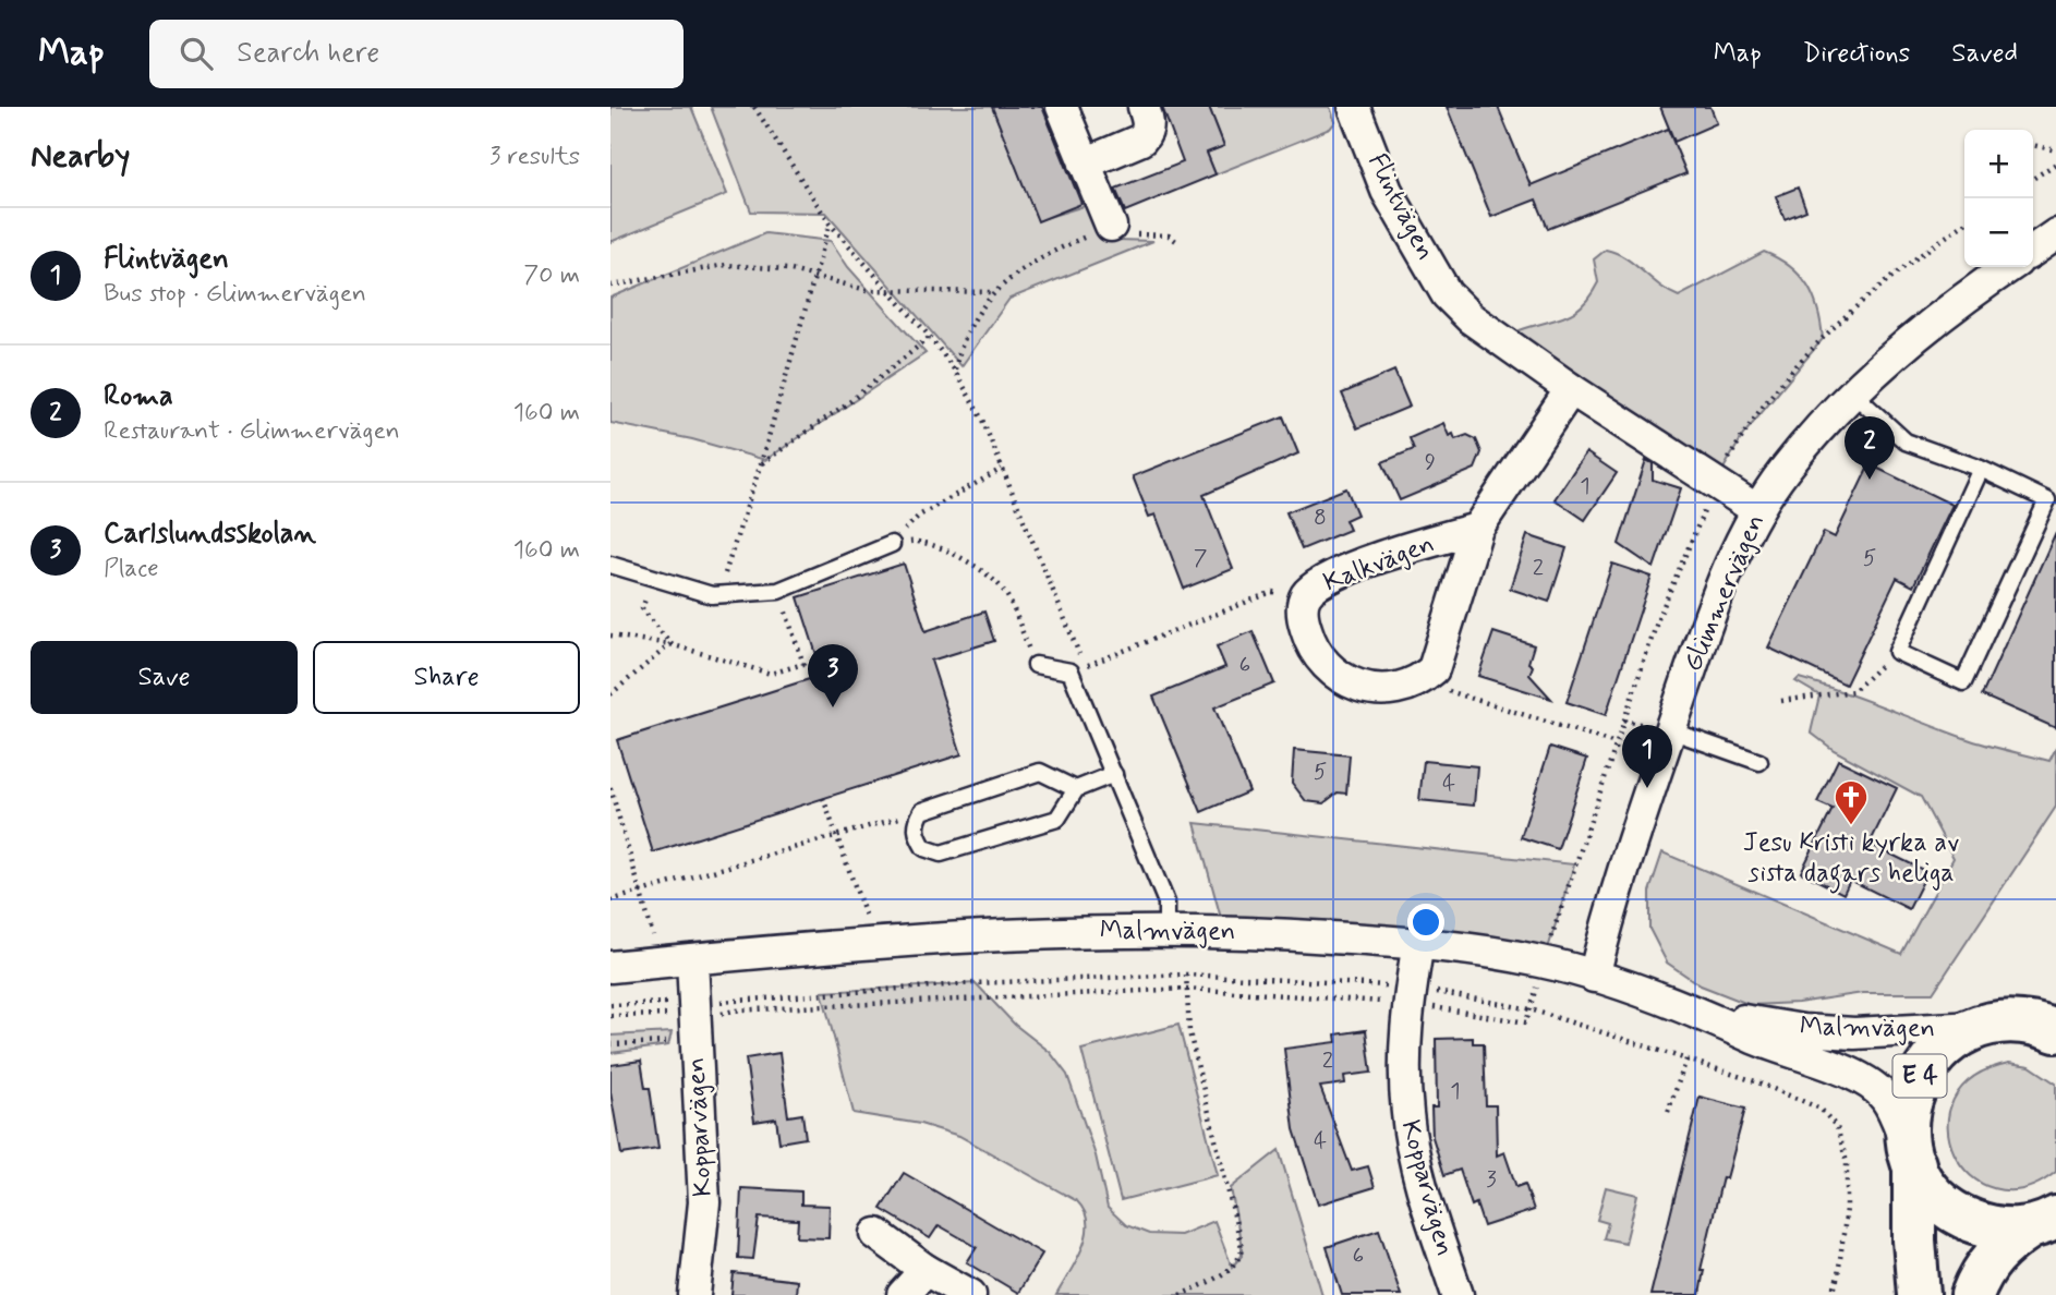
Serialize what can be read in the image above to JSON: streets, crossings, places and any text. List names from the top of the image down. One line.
{"streets":{"highway":["E 4"],"street":["Flintvägen","Kalkvägen","Glimmervägen","Malmvägen","Kopparvägen"]},"crossings":[["Flintvägen","Kalkvägen"],["Flintvägen","Glimmervägen"],["Glimmervägen","Malmvägen"],["Malmvägen","E 4"],["Malmvägen","Kopparvägen"]],"places":{"church":["Jesu Kristi kyrka av sista dagars heliga"]},"house_numbers":["9","1","8","7","5","2","6","5","4","2","1","4","3","6"],"page":{"header":"Map","search":"Search here","nav":["Map","Directions","Saved"],"heading":["Nearby","3 results"],"map_buttons":["+","−"],"list":[{"mark":"1","name":"Flintvägen","note":"Bus stop · Glimmervägen","value":"70 m"},{"mark":"2","name":"Roma","note":"Restaurant · Glimmervägen","value":"160 m"},{"mark":"3","name":"Carlslundsskolan","note":"Place","value":"160 m"}],"pins":["2","3","1"],"buttons":["Save","Share"]}}
